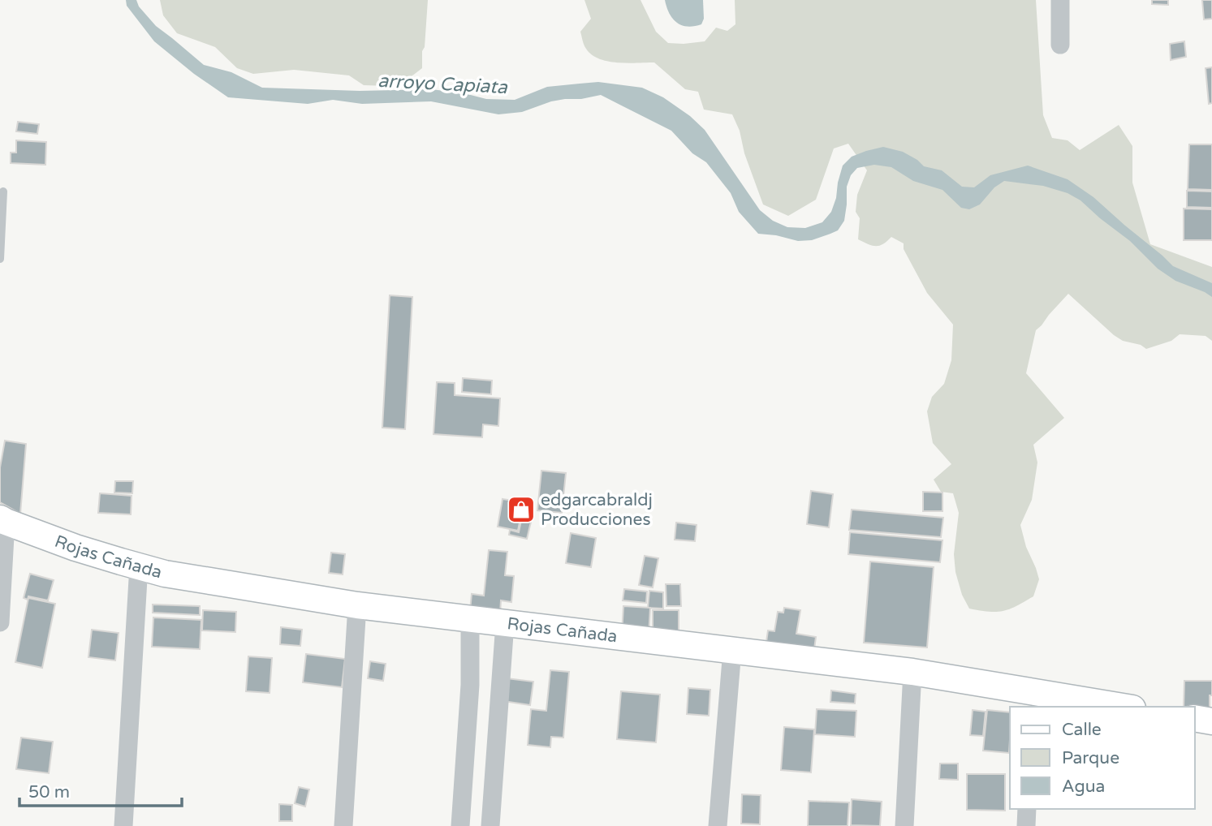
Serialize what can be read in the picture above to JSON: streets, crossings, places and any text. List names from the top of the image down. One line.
{"streets":{"main road":["Rojas Cañada"]},"water":["arroyo Capiata"],"places":{"shop":["edgarcabraldj Producciones"]},"legend":["Calle","Parque","Agua"],"scale_bar":"50 m"}
